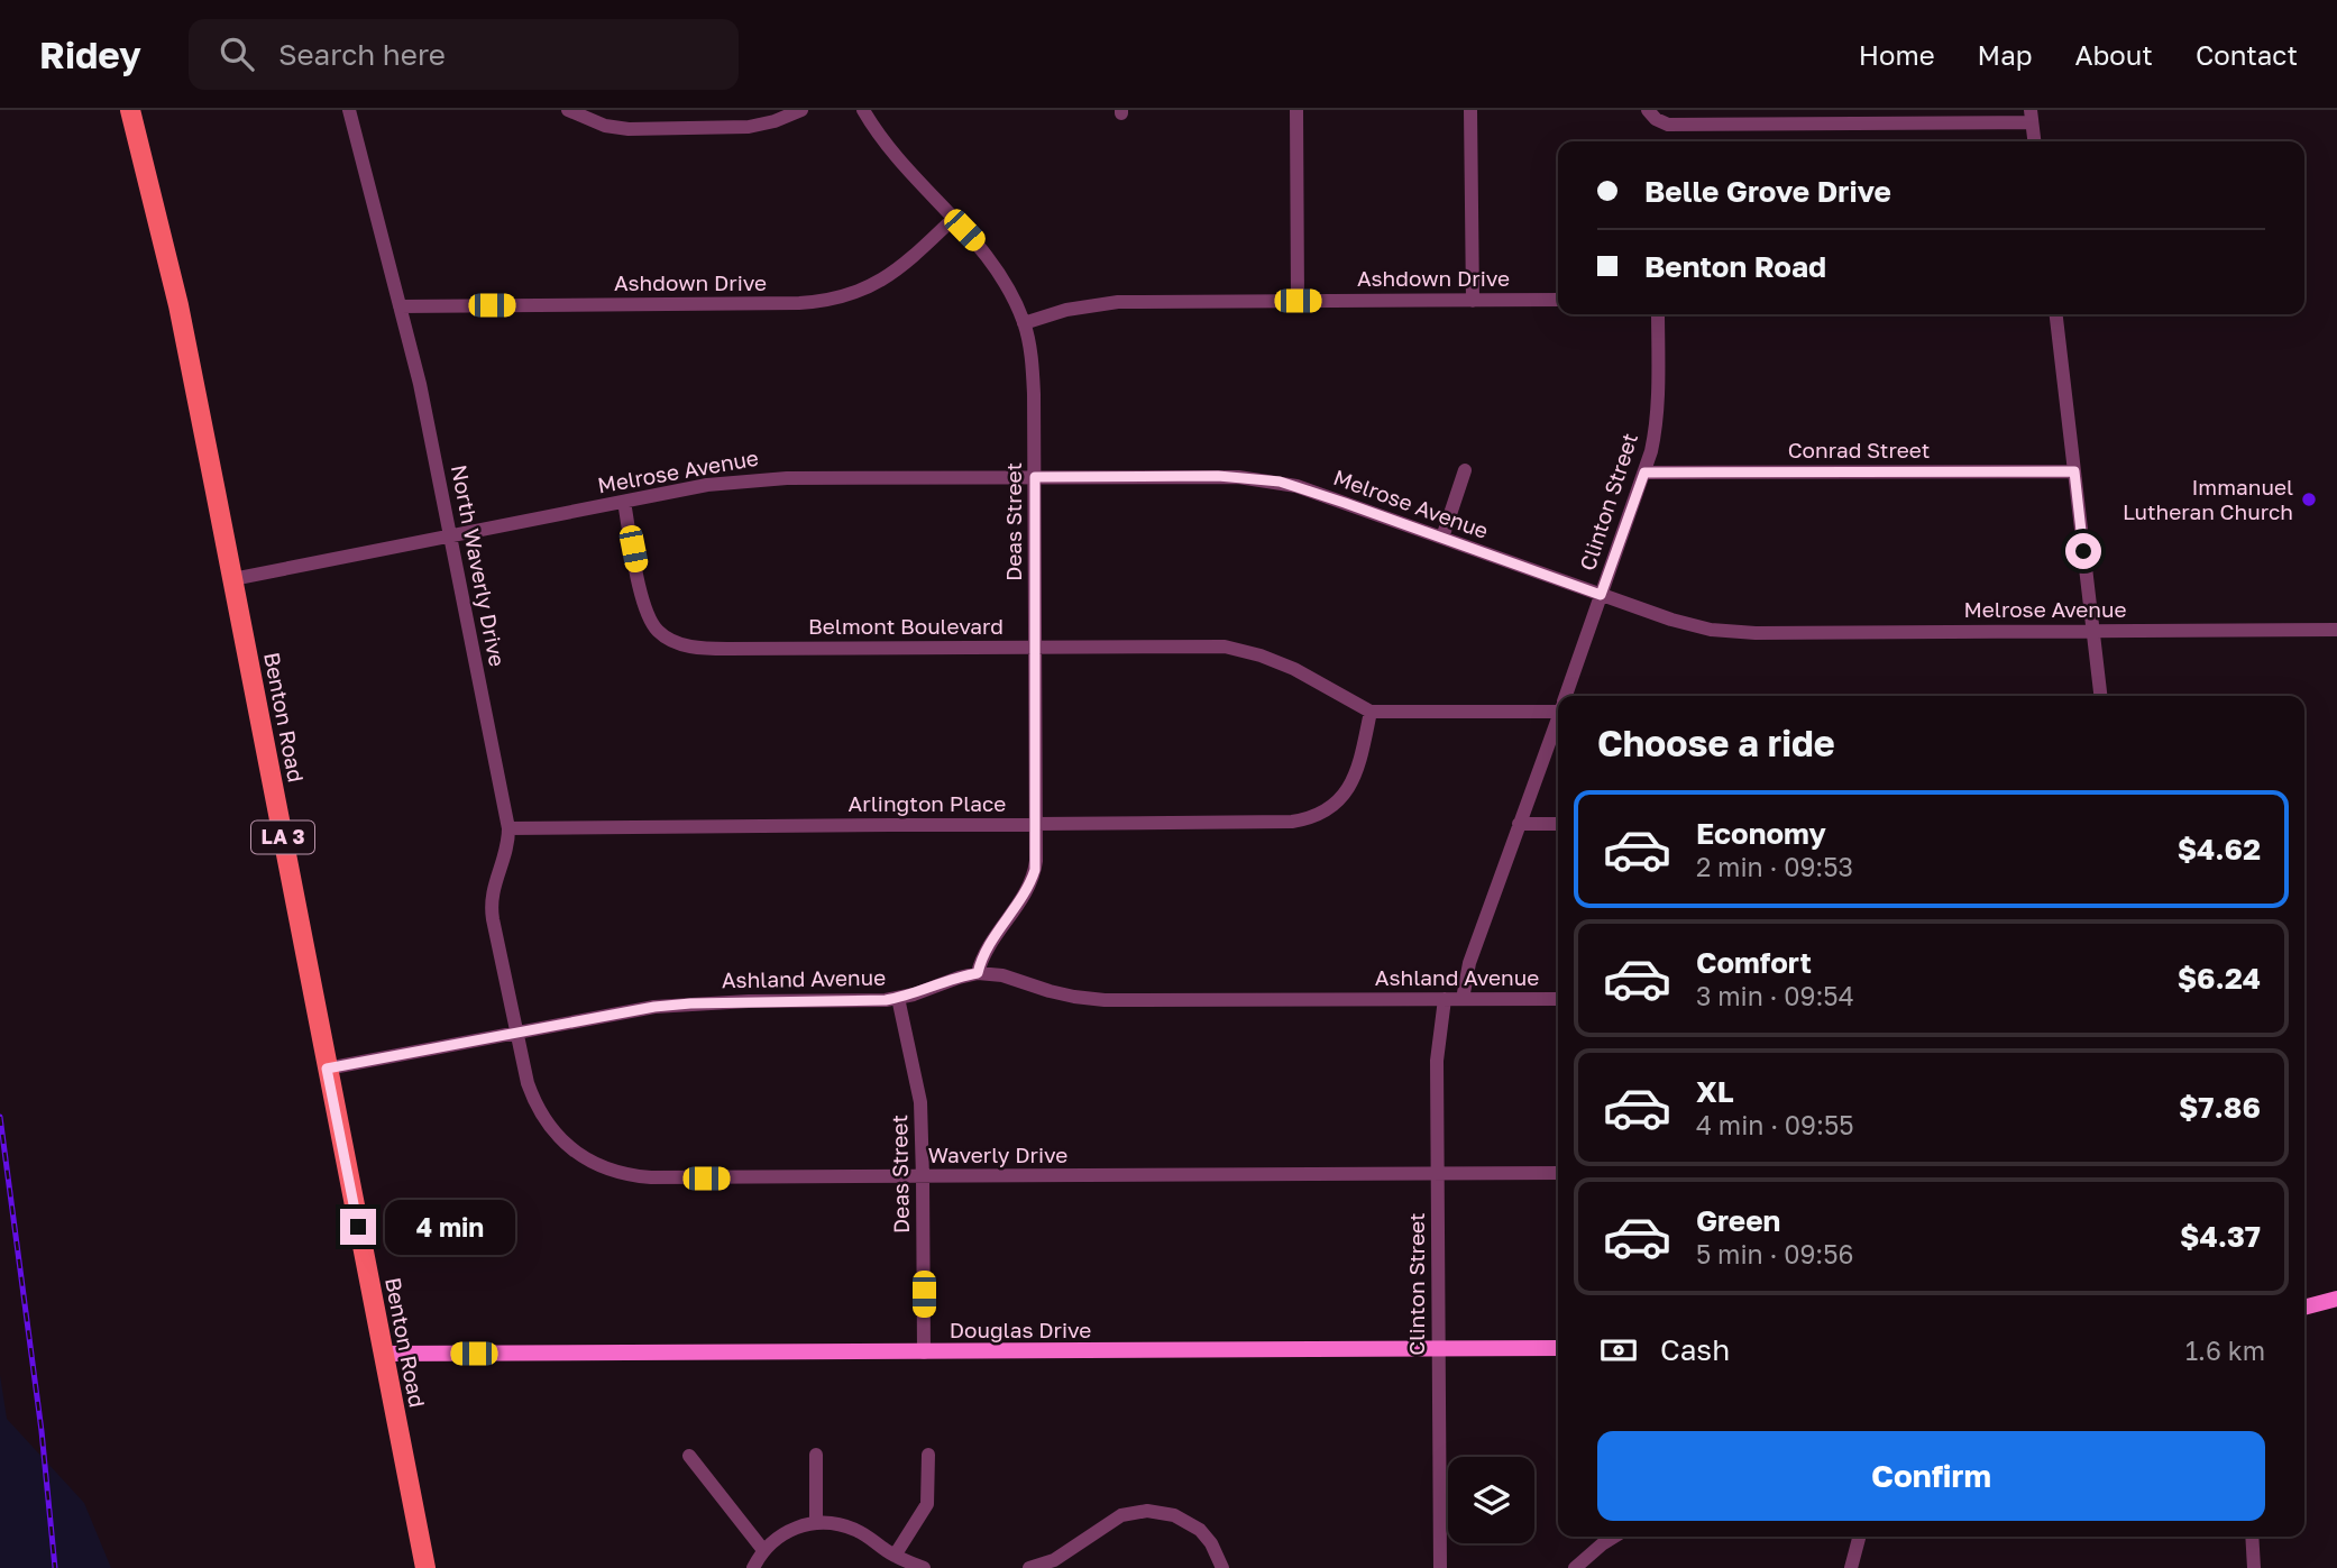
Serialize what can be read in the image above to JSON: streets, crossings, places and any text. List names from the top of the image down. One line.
{"streets":{"main road":["Benton Road","LA 3"],"street":["Ashdown Drive","Conrad Street","Melrose Avenue","Clinton Street","Deas Street","North Waverly Drive","Belmont Boulevard","Arlington Place","Ashland Avenue","Waverly Drive","Douglas Drive"]},"crossings":[["Ashdown Drive","Deas Street"],["Ashdown Drive","North Waverly Drive"],["Conrad Street","Clinton Street"],["Melrose Avenue","Clinton Street"],["Melrose Avenue","Deas Street"],["Melrose Avenue","North Waverly Drive"],["Melrose Avenue","Belmont Boulevard"],["Melrose Avenue","Benton Road"],["Clinton Street","Ashland Avenue"],["Clinton Street","Waverly Drive"],["Clinton Street","Douglas Drive"],["Deas Street","Belmont Boulevard"],["Deas Street","Arlington Place"],["Deas Street","Ashland Avenue"],["Deas Street","Waverly Drive"],["Deas Street","Douglas Drive"],["North Waverly Drive","Arlington Place"],["North Waverly Drive","Ashland Avenue"],["North Waverly Drive","Waverly Drive"],["Belmont Boulevard","Arlington Place"],["Benton Road","Ashland Avenue"],["Benton Road","Douglas Drive"],["Ashland Avenue","Waverly Drive"]],"places":["Immanuel Lutheran Church"],"page":{"header":"Ridey","search":"Search here","nav":["Home","Map","About","Contact"],"banner":["Belle Grove Drive","Benton Road"],"heading":"Choose a ride","list":[{"name":"Economy","note":"2 min · 09:53","value":"$4.62"},{"name":"Comfort","note":"3 min · 09:54","value":"$6.24"},{"name":"XL","note":"4 min · 09:55","value":"$7.86"},{"name":"Green","note":"5 min · 09:56","value":"$4.37"}],"bubble":"4 min","pay":["Cash","1.6 km"],"buttons":"Confirm"}}
